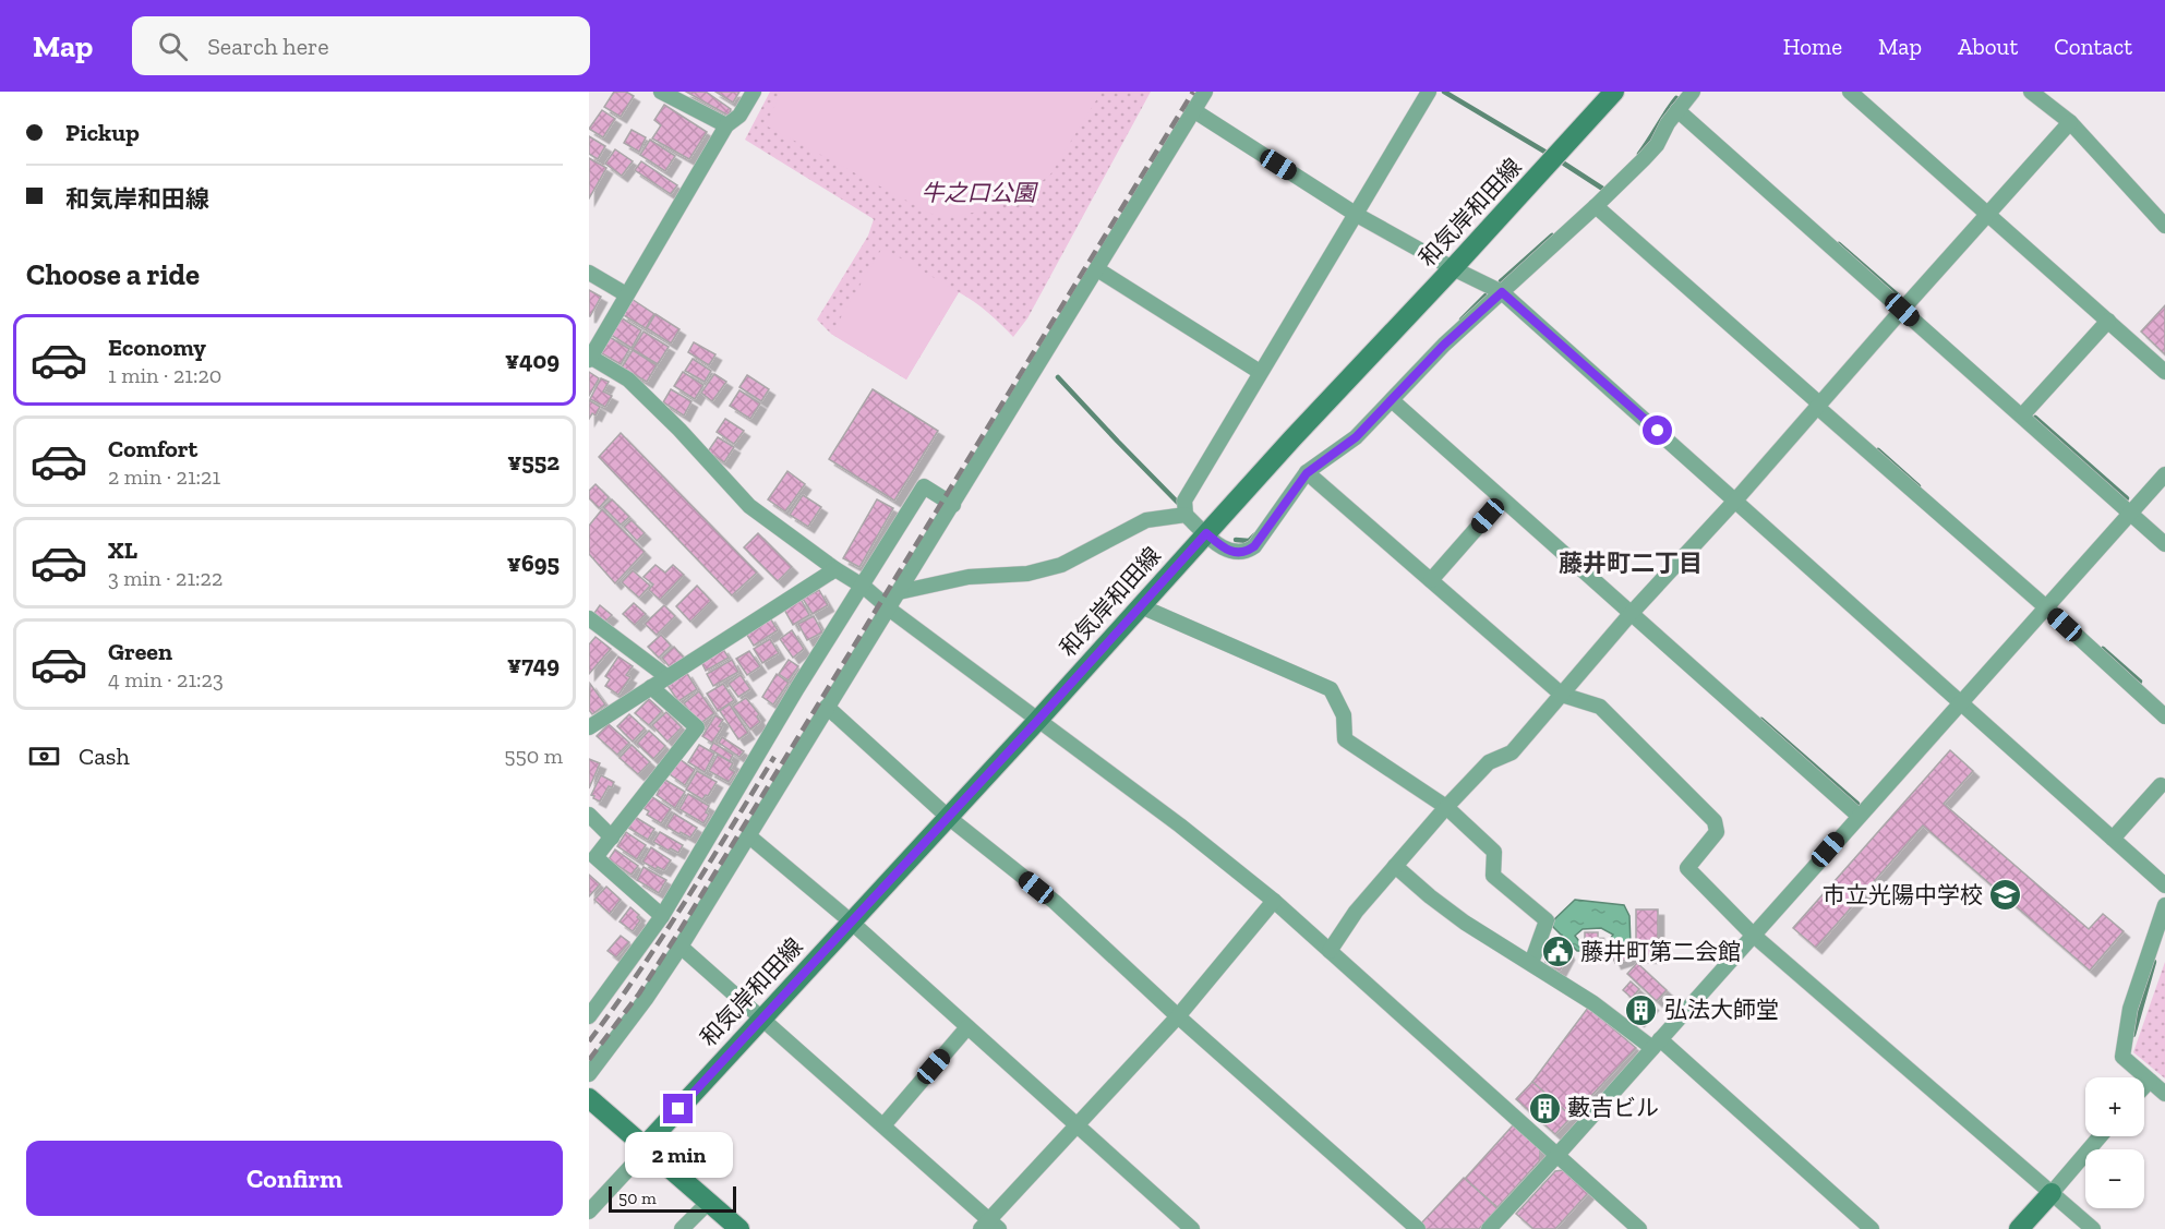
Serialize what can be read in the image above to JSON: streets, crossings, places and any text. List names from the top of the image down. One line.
{"streets":{"main road":["和気岸和田線"]},"districts":["藤井町二丁目"],"parks":["牛之口公園"],"places":{"school or university":["市立光陽中学校"],"public building":["藤井町第二会館"],"building":["弘法大師堂","藪吉ビル"]},"scale_bar":"50 m","page":{"header":"Map","search":"Search here","nav":["Home","Map","About","Contact"],"banner":["Pickup","和気岸和田線"],"heading":"Choose a ride","list":[{"name":"Economy","note":"1 min · 21:20","value":"¥409"},{"name":"Comfort","note":"2 min · 21:21","value":"¥552"},{"name":"XL","note":"3 min · 21:22","value":"¥695"},{"name":"Green","note":"4 min · 21:23","value":"¥749"}],"pay":["Cash","550 m"],"map_buttons":["+","−"],"buttons":"Confirm","bubble":"2 min","scale":"50 m"}}
